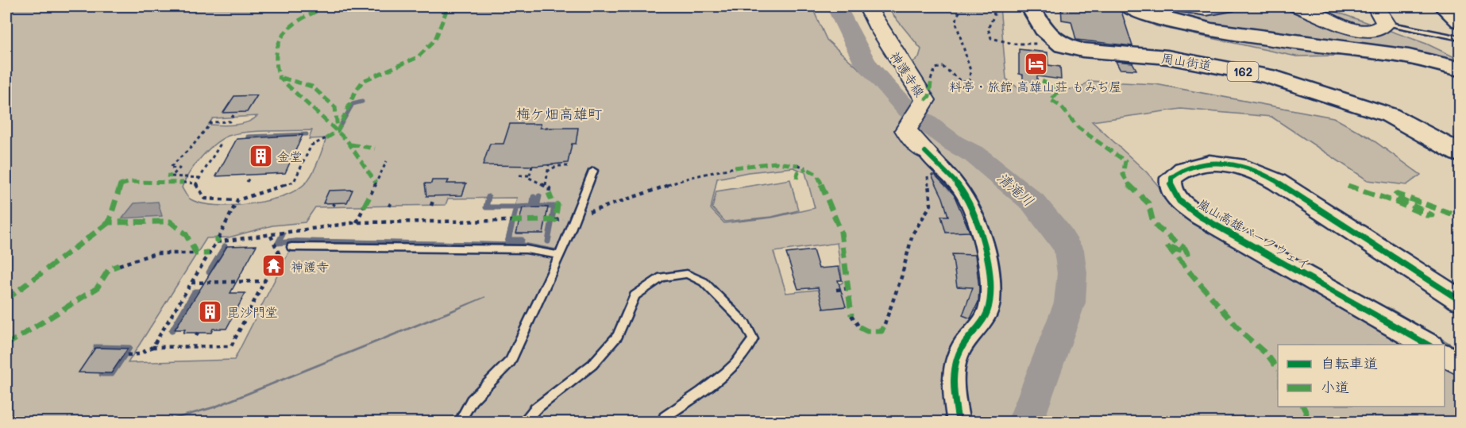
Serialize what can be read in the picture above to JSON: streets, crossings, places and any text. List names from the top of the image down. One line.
{"streets":{"highway":["周山街道","162"],"main road":["神護寺線"],"street":["嵐山高雄パークウェイ"]},"districts":["梅ケ畑高雄町"],"water":["清滝川"],"places":{"hotel":["料亭・旅館 高雄山荘 もみぢ屋"],"building":["金堂","毘沙門堂"],"temple":["神護寺"]},"legend":["自転車道","小道"]}
